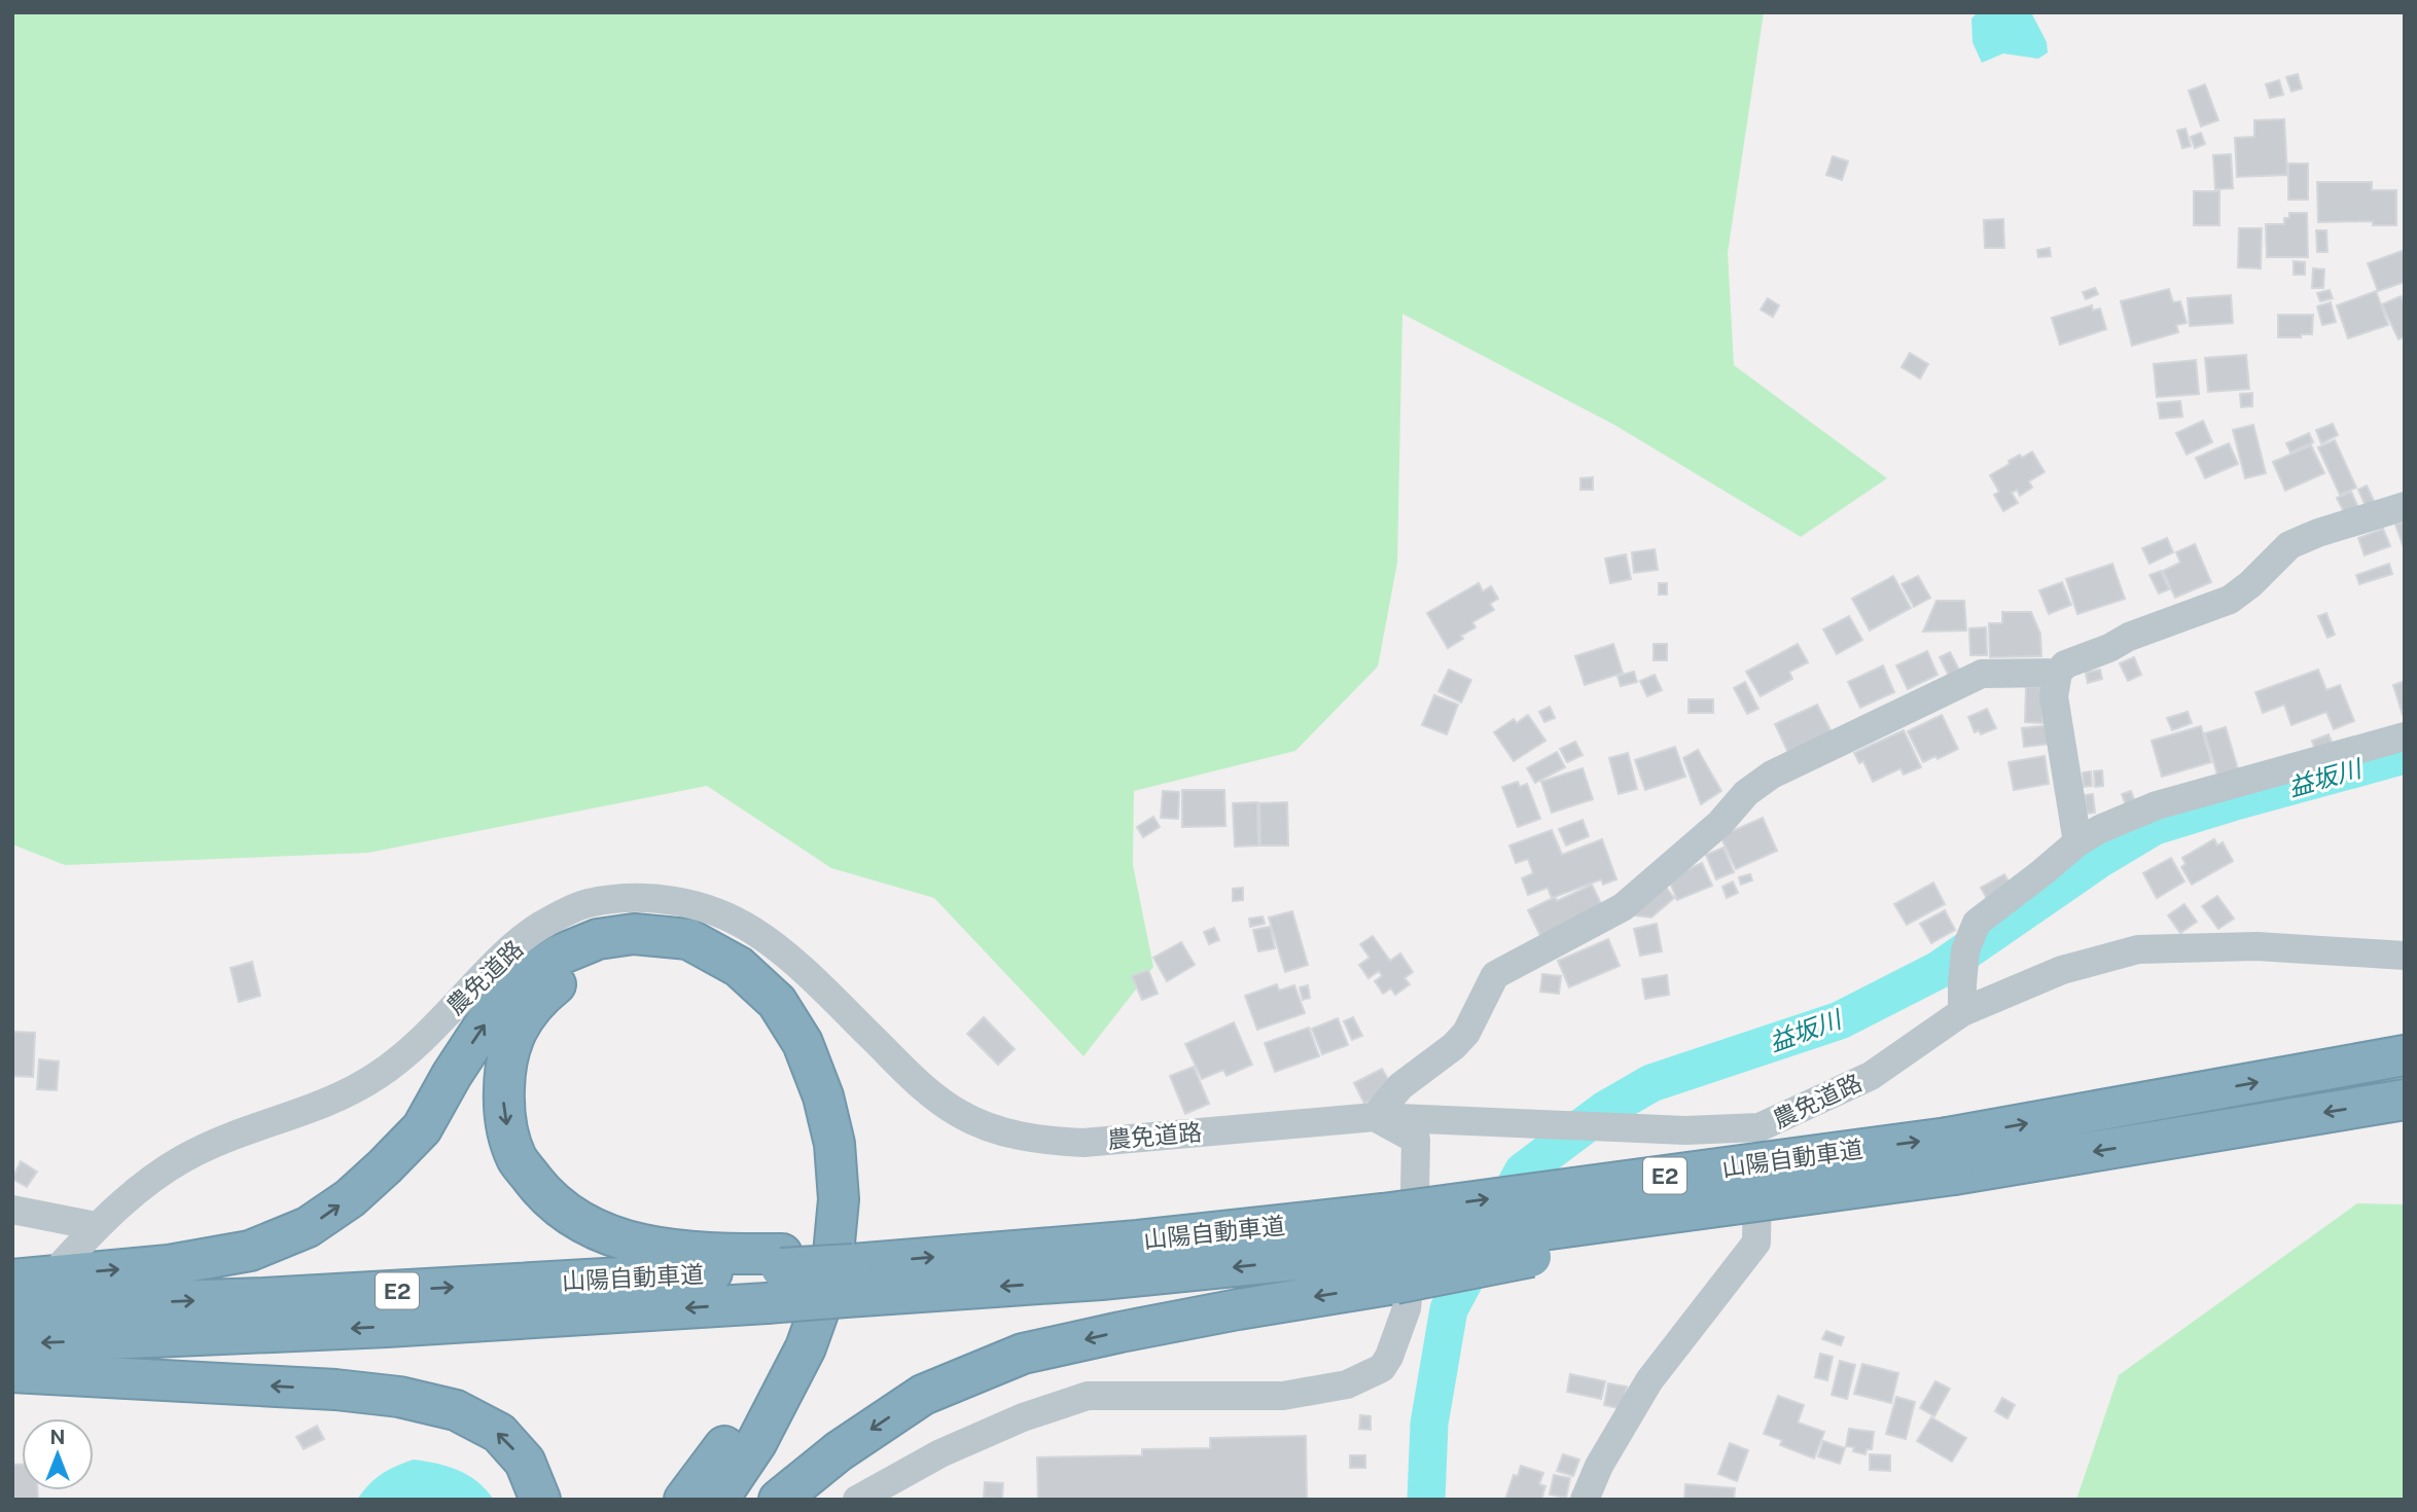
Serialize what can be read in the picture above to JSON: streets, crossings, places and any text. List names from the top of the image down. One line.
{"streets":{"highway":["山陽自動車道","E2"],"street":["農免道路"]},"water":["益坂川"],"north":"top"}
